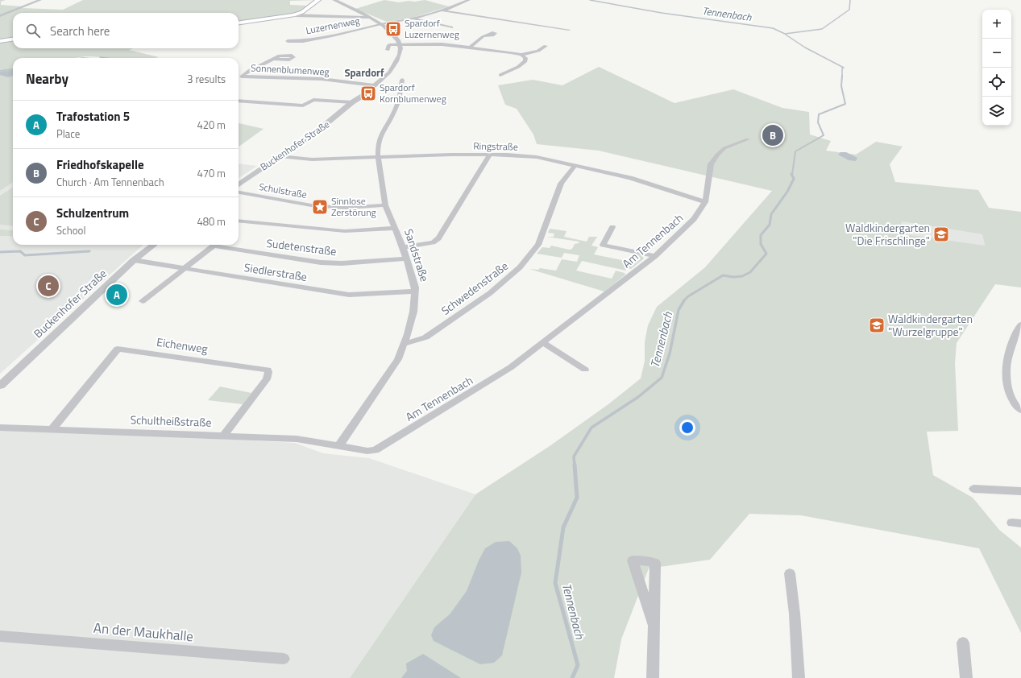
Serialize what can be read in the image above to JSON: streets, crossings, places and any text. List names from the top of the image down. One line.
{"streets":{"street":["Luzernenweg","Sonnenblumenweg","Buckenhofer Straße","Ringstraße","Schulstraße","Am Tennenbach","Sudetenstraße","Sandstraße","Siedlerstraße","Schwedenstraße","Eichenweg","Schultheißstraße","An der Maukhalle"]},"crossings":[["Sonnenblumenweg","Buckenhofer Straße"],["Buckenhofer Straße","Ringstraße"],["Buckenhofer Straße","Siedlerstraße"],["Ringstraße","Am Tennenbach"],["Ringstraße","Sandstraße"],["Ringstraße","Schwedenstraße"],["Schulstraße","Sandstraße"],["Am Tennenbach","Sandstraße"],["Am Tennenbach","Schultheißstraße"],["Sudetenstraße","Sandstraße"],["Sandstraße","Siedlerstraße"],["Sandstraße","Schwedenstraße"],["Sandstraße","Schultheißstraße"],["Eichenweg","Schultheißstraße"]],"districts":["Spardorf"],"water":["Tennenbach"],"places":{"bus stop":["Spardorf Luzernenweg","Spardorf Kornblumenweg"],"place":["Sinnlose Zerstörung"],"school or university":["Waldkindergarten \"Die Frischlinge\"","Waldkindergarten \"Wurzelgruppe\""]},"page":{"map_buttons":["+","−"],"search":"Search here","heading":["Nearby","3 results"],"list":[{"mark":"A","name":"Trafostation 5","note":"Place","value":"420 m"},{"mark":"B","name":"Friedhofskapelle","note":"Church · Am Tennenbach","value":"470 m"},{"mark":"C","name":"Schulzentrum","note":"School","value":"480 m"}],"pins":["B","C","A"]}}
